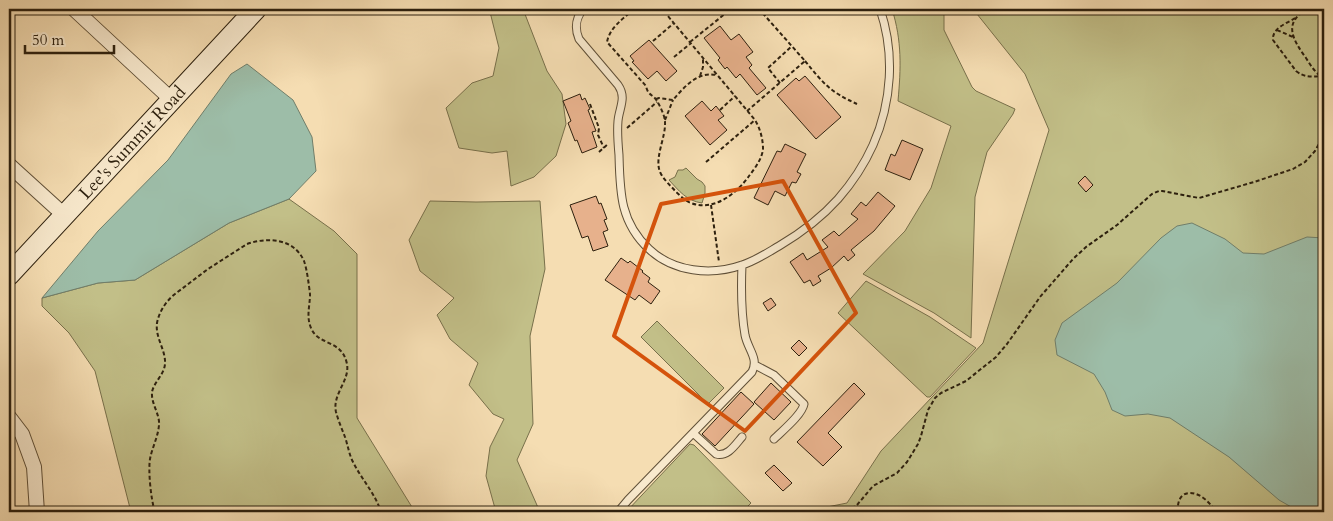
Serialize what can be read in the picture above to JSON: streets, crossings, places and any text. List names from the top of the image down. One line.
{"streets":{"main road":["Lee's Summit Road"]},"scale_bar":"50 m"}
